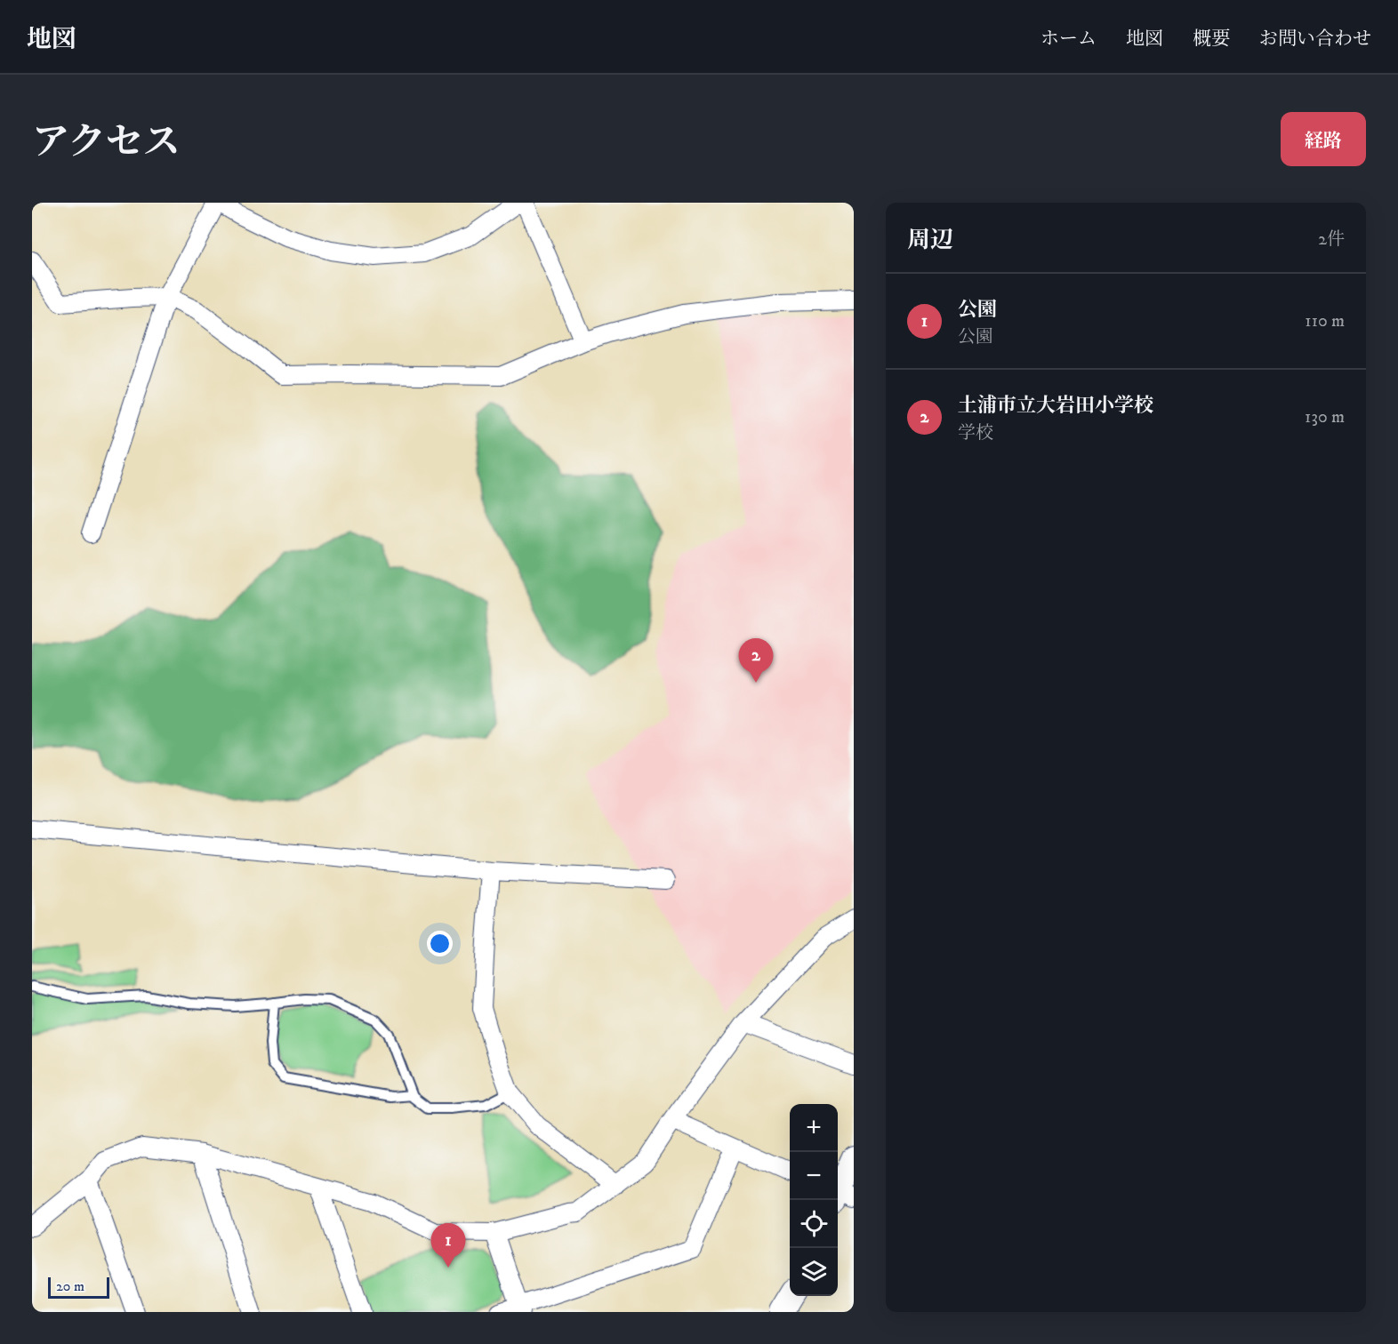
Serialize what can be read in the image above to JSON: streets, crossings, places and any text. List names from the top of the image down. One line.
{"scale_bar":"20 m","page":{"header":"地図","nav":["ホーム","地図","概要","お問い合わせ"],"title":"アクセス","buttons":"経路","heading":["周辺","2件"],"list":[{"mark":"1","name":"公園","note":"公園","value":"110 m"},{"mark":"2","name":"土浦市立大岩田小学校","note":"学校","value":"130 m"}],"pins":["2","1"],"map_buttons":["+","−"],"scale":"20 m"}}
